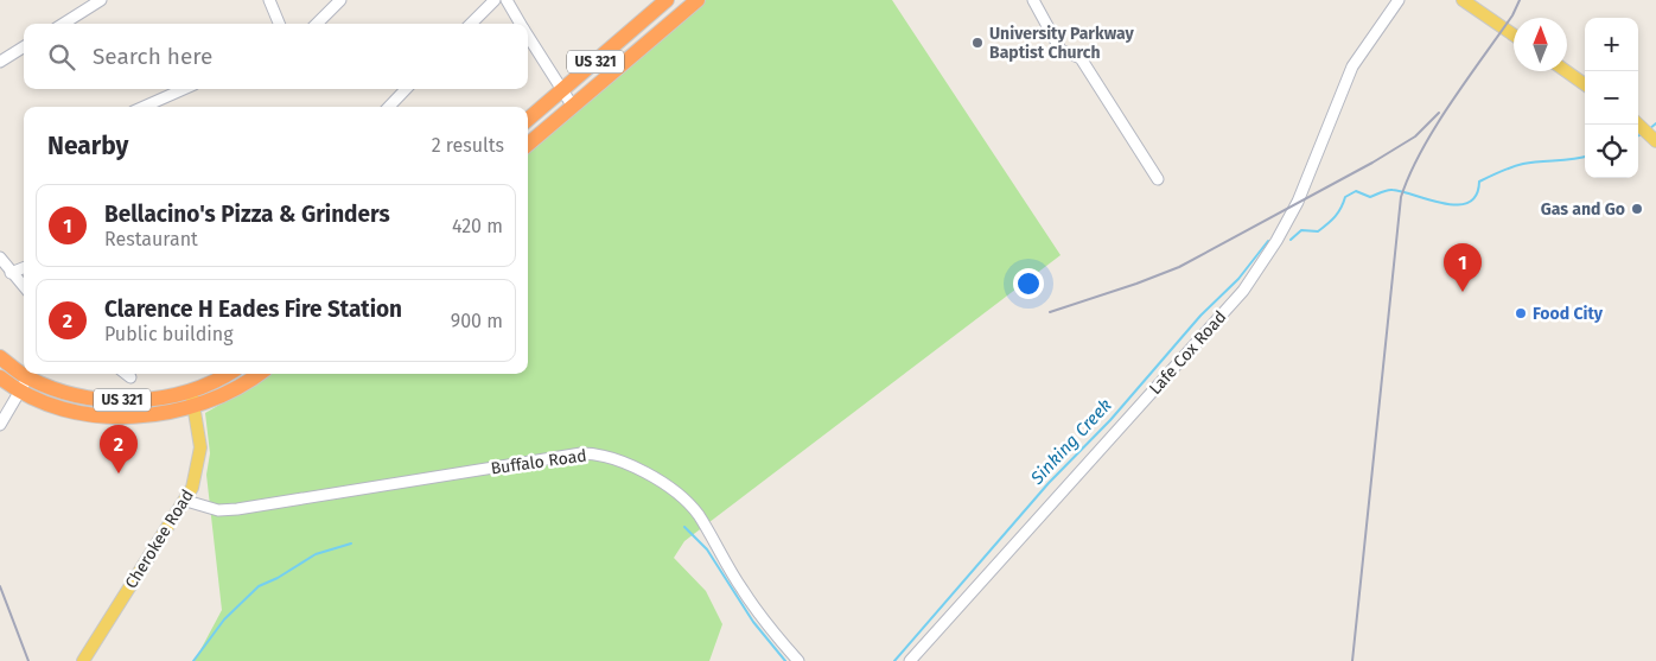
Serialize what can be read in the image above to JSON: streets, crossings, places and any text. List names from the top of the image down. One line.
{"streets":{"highway":["US 321"],"main road":["Cherokee Road"],"street":["Lafe Cox Road","Buffalo Road"]},"crossings":[["US 321","Cherokee Road"],["Buffalo Road","Cherokee Road"]],"water":["Sinking Creek"],"places":["University Parkway Baptist Church","Gas and Go","Food City"],"north":"top","page":{"map_buttons":["+","−"],"search":"Search here","heading":["Nearby","2 results"],"list":[{"mark":"1","name":"Bellacino's Pizza & Grinders","note":"Restaurant","value":"420 m"},{"mark":"2","name":"Clarence H Eades Fire Station","note":"Public building","value":"900 m"}],"pins":["1","2"]}}
